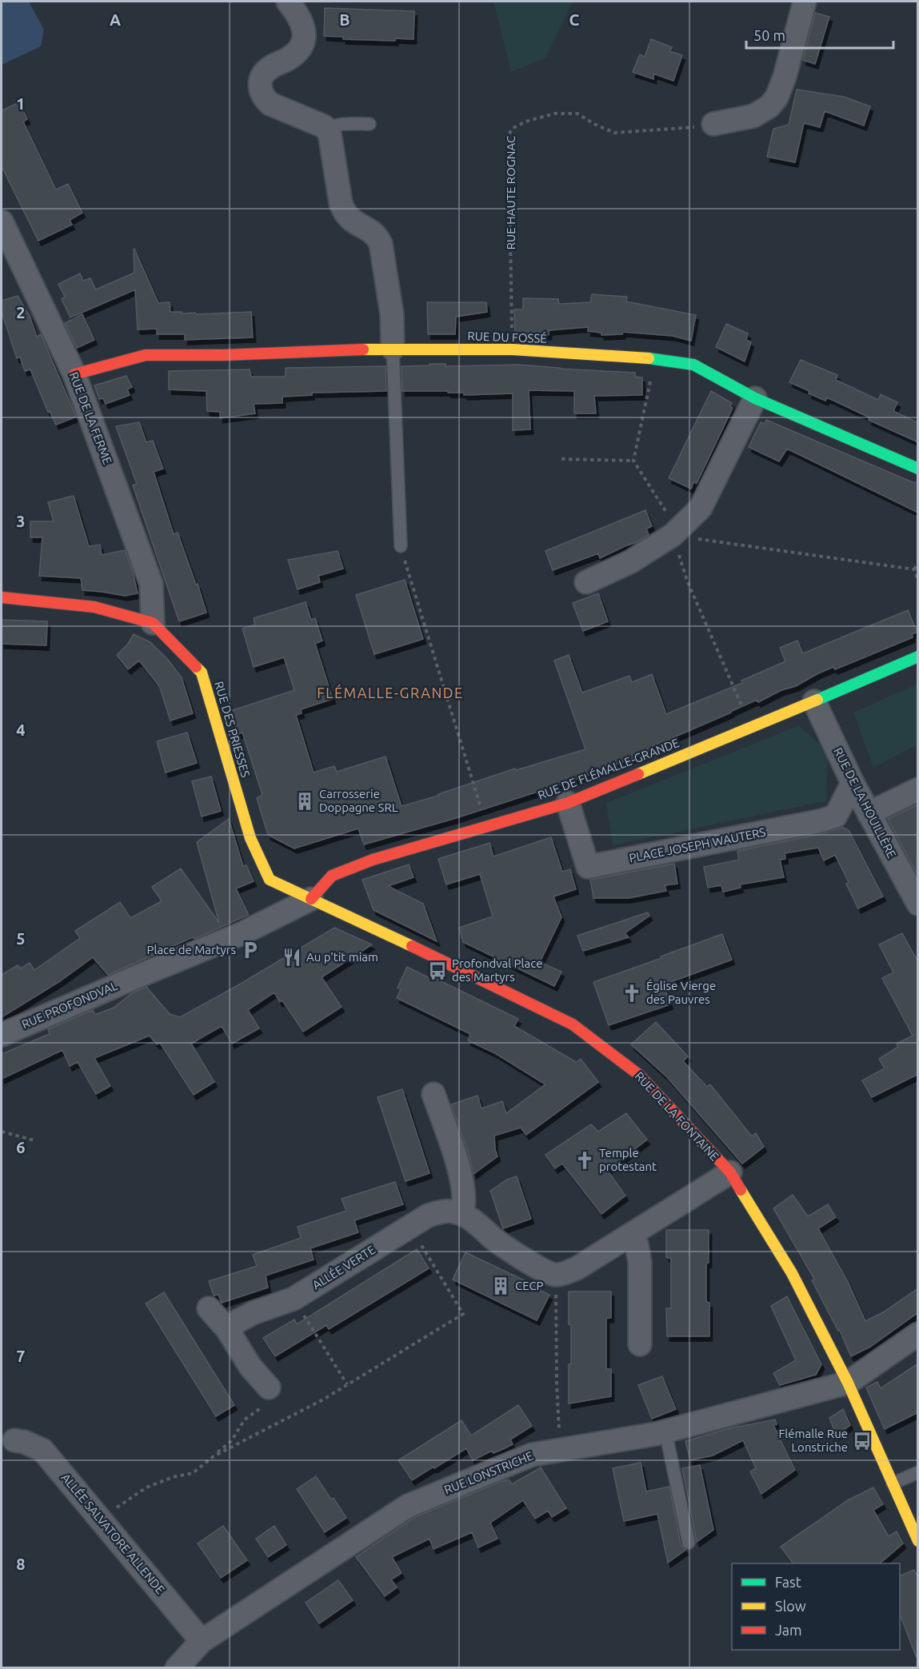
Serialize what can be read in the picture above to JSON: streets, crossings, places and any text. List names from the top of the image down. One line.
{"streets":{"street":["RUE DU FOSSÉ","RUE DE LA FERME","RUE DES PRIESSES","RUE DE FLÉMALLE-GRANDE","RUE DE LA HOUILLÈRE","PLACE JOSEPH WAUTERS","RUE PROFONDVAL","RUE DE LA FONTAINE","ALLÉE VERTE","RUE LONSTRICHE","ALLÉE SALVATORE ALLENDE"],"path":["RUE HAUTE ROGNAC"]},"crossings":[["RUE HAUTE ROGNAC","RUE DU FOSSÉ"],["RUE DU FOSSÉ","RUE DE LA FERME"],["RUE DE LA FERME","RUE DES PRIESSES"],["RUE DES PRIESSES","RUE DE FLÉMALLE-GRANDE"],["RUE DES PRIESSES","RUE PROFONDVAL"],["RUE DES PRIESSES","RUE DE LA FONTAINE"],["RUE DE FLÉMALLE-GRANDE","RUE DE LA HOUILLÈRE"],["RUE DE FLÉMALLE-GRANDE","PLACE JOSEPH WAUTERS"],["RUE DE FLÉMALLE-GRANDE","RUE PROFONDVAL"],["RUE DE FLÉMALLE-GRANDE","RUE DE LA FONTAINE"],["RUE DE LA HOUILLÈRE","PLACE JOSEPH WAUTERS"],["RUE PROFONDVAL","RUE DE LA FONTAINE"],["RUE DE LA FONTAINE","RUE LONSTRICHE"],["RUE LONSTRICHE","ALLÉE SALVATORE ALLENDE"]],"districts":["FLÉMALLE-GRANDE"],"places":{"building":["Carrosserie Doppagne SRL","CECP"],"parking":["Place de Martyrs"],"restaurant":["Au p'tit miam"],"bus stop":["Profondval Place des Martyrs","Flémalle Rue Lonstriche"],"church":["Église Vierge des Pauvres","Temple protestant"]},"legend":["Fast","Slow","Jam"],"scale_bar":"50 m","grid":{"columns":["A","B","C"],"rows":["1","2","3","4","5","6","7","8"]}}
